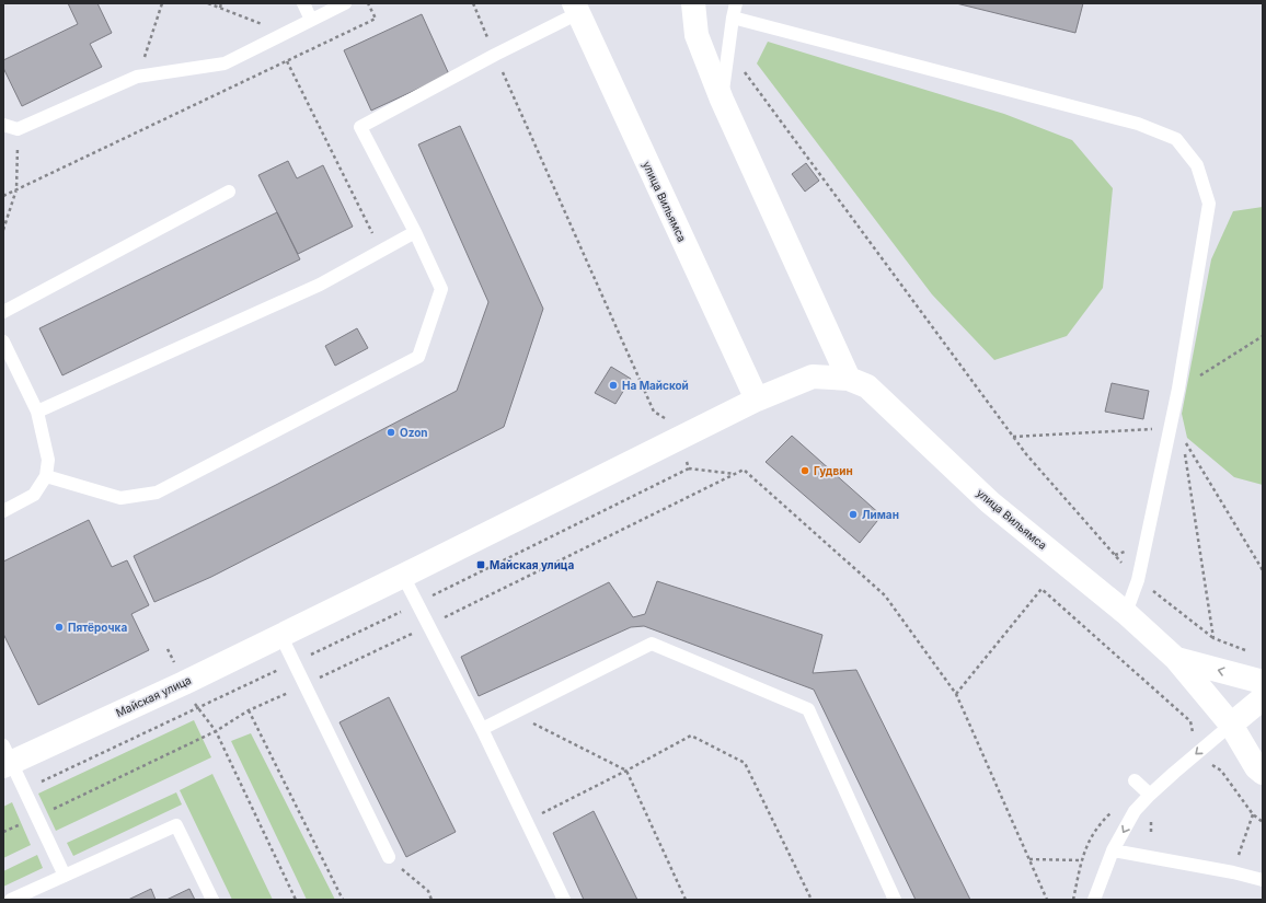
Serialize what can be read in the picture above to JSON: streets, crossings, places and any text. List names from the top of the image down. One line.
{"streets":{"street":["улица Вильямса","Майская улица"]},"crossings":[["улица Вильямса","Майская улица"]],"places":{"other":["На Майской","Ozon","Гудвин","Лиман","Пятёрочка"],"transit":["Майская улица"]}}
